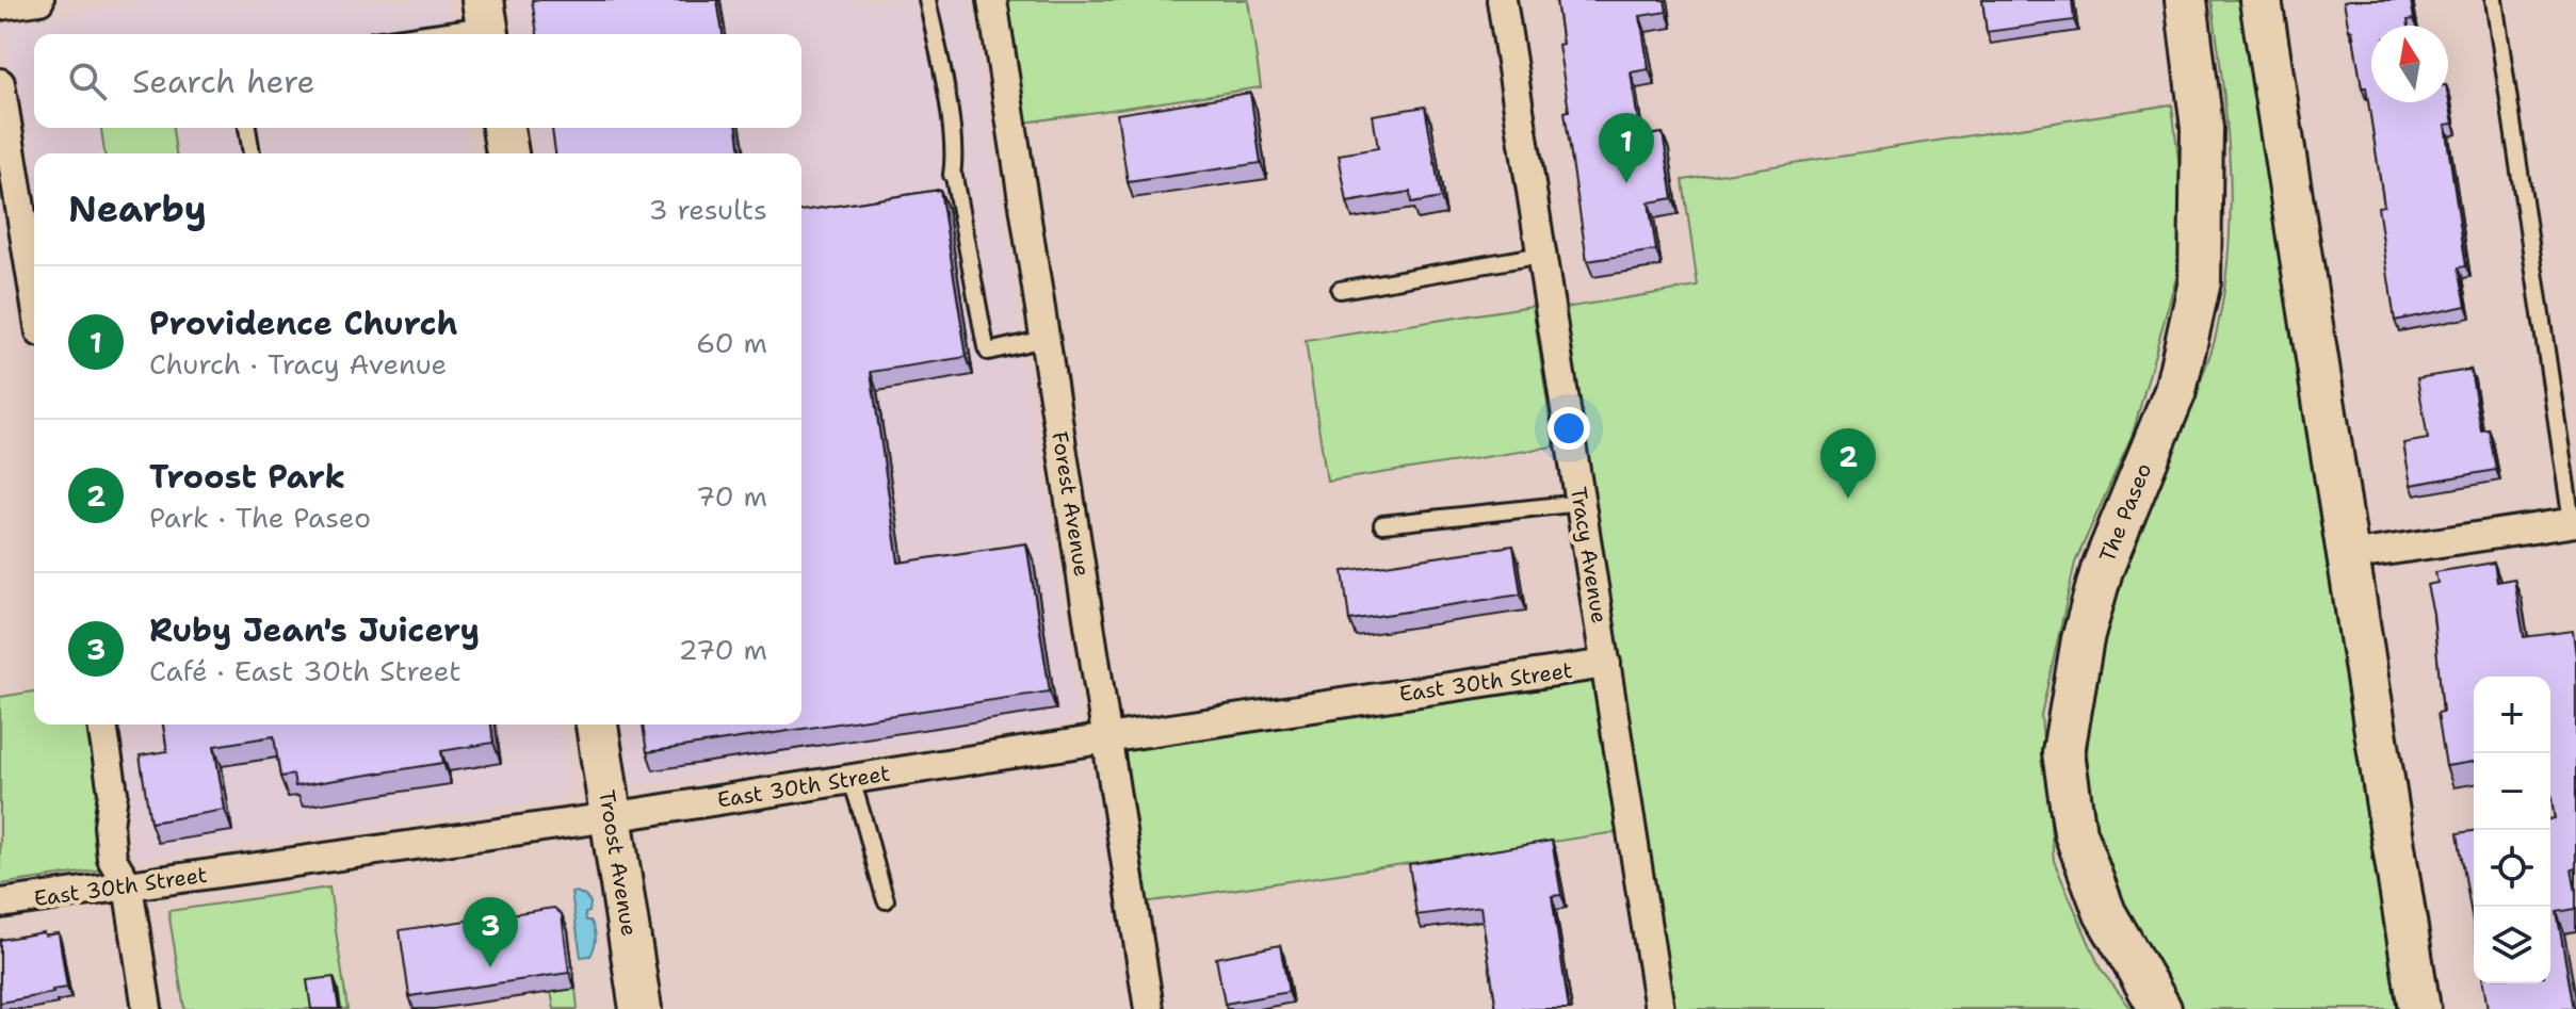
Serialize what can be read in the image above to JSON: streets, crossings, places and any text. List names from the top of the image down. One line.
{"streets":{"main road":["The Paseo","Troost Avenue"],"street":["Forest Avenue","Tracy Avenue","East 30th Street"]},"crossings":[["Forest Avenue","East 30th Street"],["Tracy Avenue","East 30th Street"],["East 30th Street","Troost Avenue"]],"north":"top","page":{"search":"Search here","pins":["1","2","3"],"heading":["Nearby","3 results"],"list":[{"mark":"1","name":"Providence Church","note":"Church · Tracy Avenue","value":"60 m"},{"mark":"2","name":"Troost Park","note":"Park · The Paseo","value":"70 m"},{"mark":"3","name":"Ruby Jean's Juicery","note":"Café · East 30th Street","value":"270 m"}],"map_buttons":["+","−"]}}
